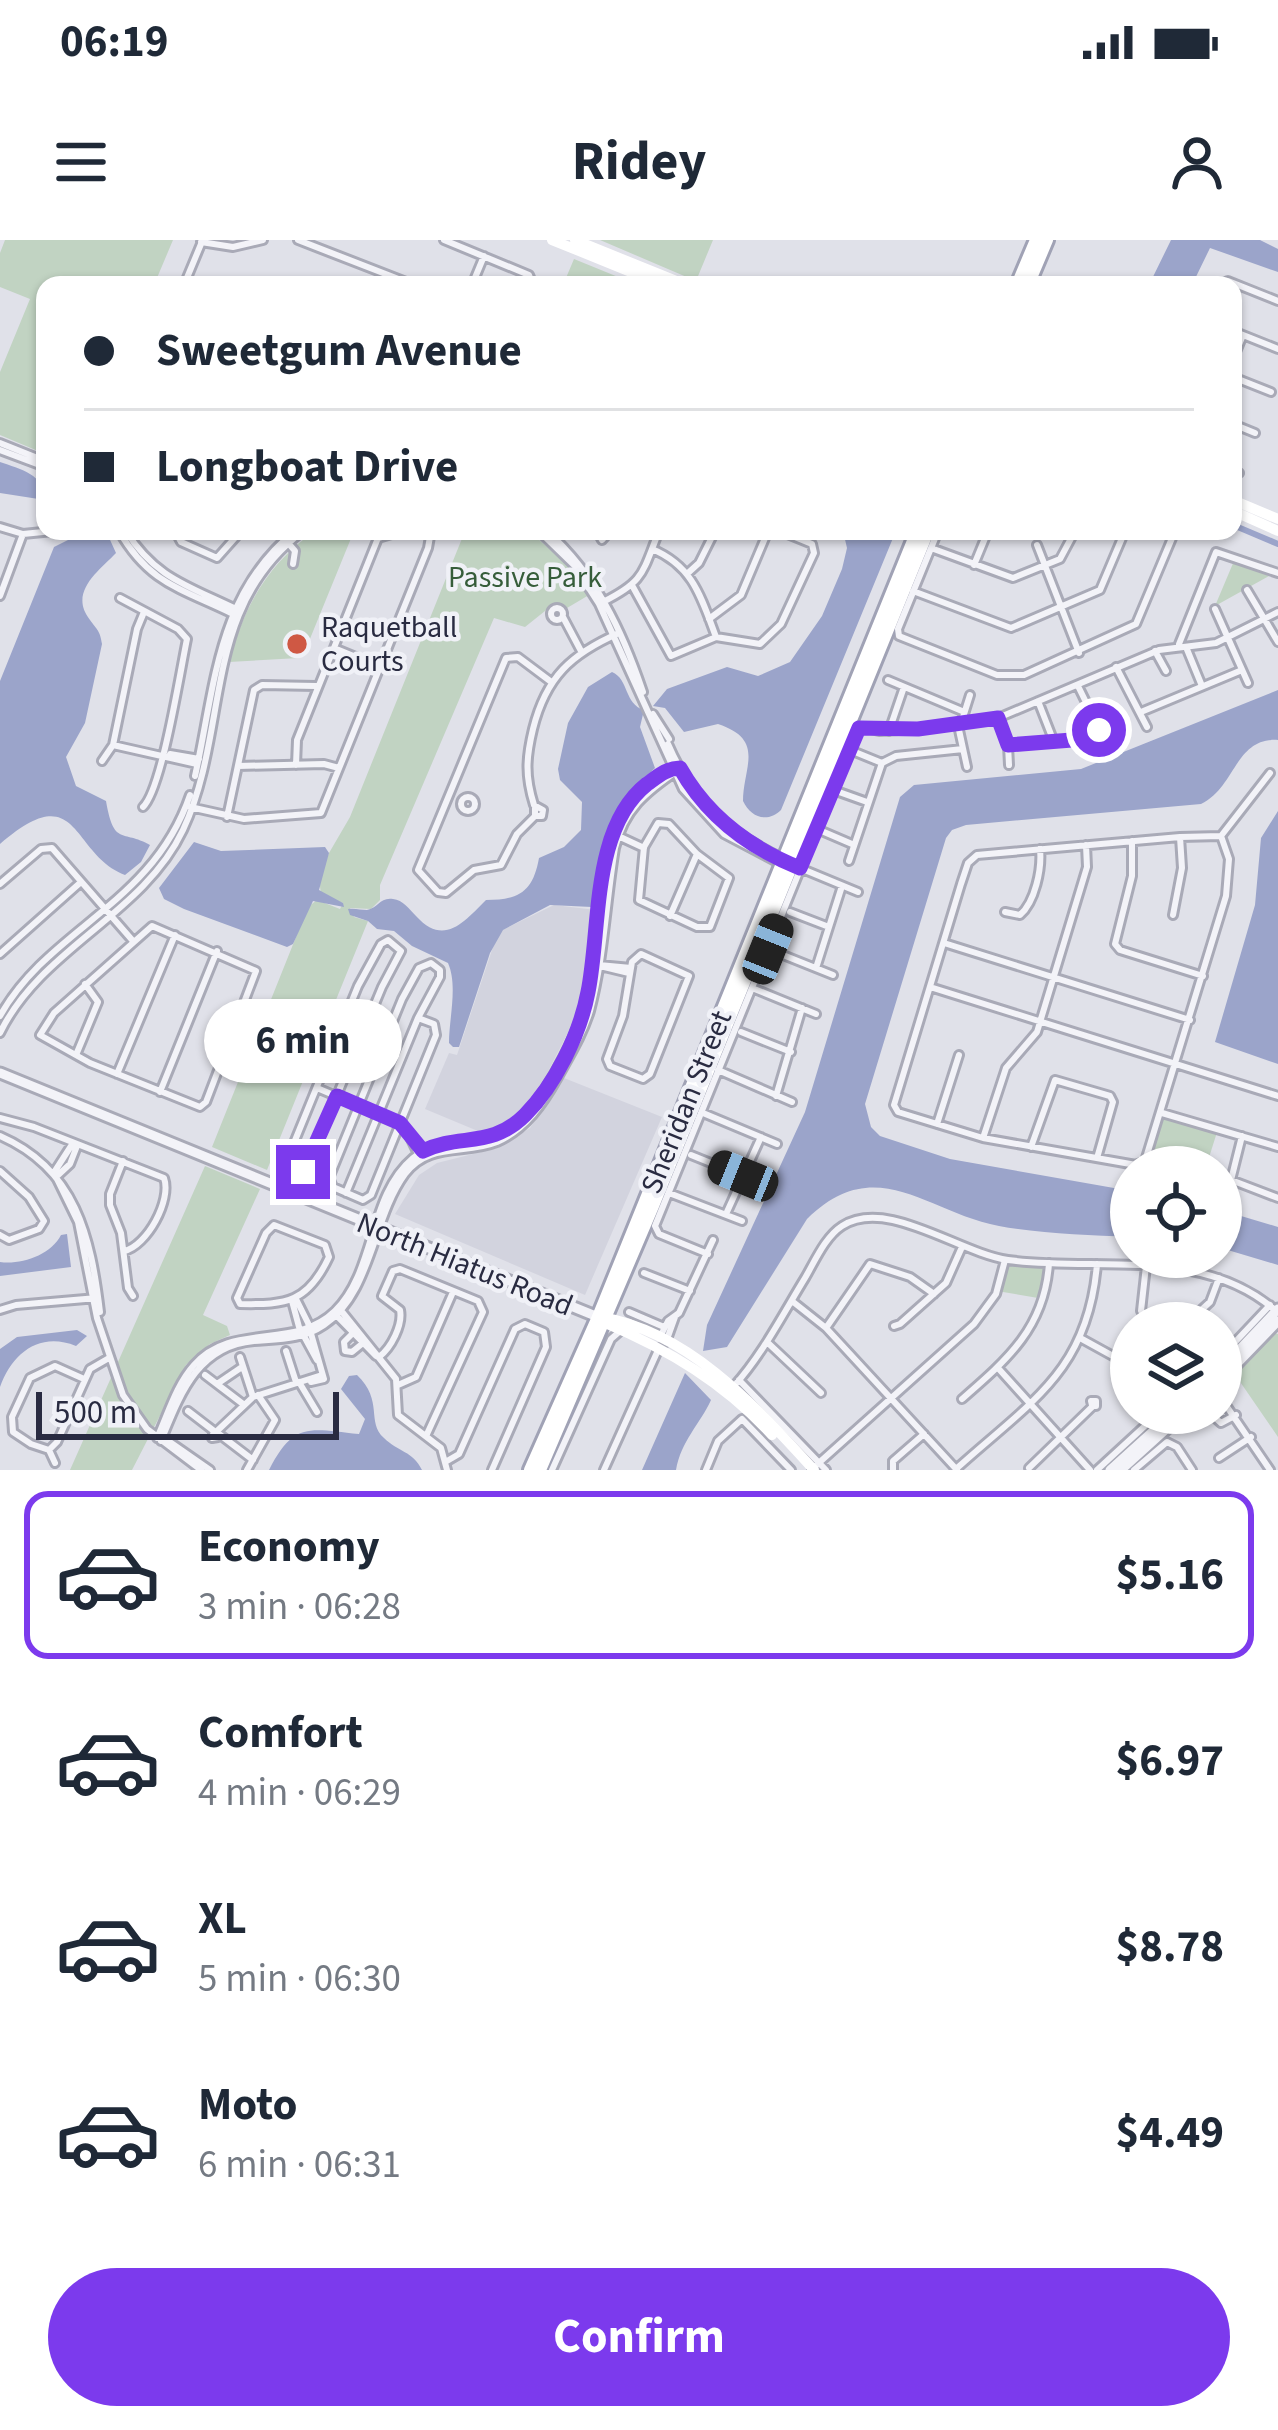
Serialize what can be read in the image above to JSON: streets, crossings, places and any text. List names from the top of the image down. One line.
{"streets":{"main road":["Sheridan Street","North Hiatus Road"]},"crossings":[["Sheridan Street","North Hiatus Road"]],"parks":["Passive Park"],"places":["Raquetball Courts"],"scale_bar":"500 m","page":{"status":"06:19","header":"Ridey","banner":["Sweetgum Avenue","Longboat Drive"],"bubble":"6 min","scale":"500 m","list":[{"name":"Economy","note":"3 min · 06:28","value":"$5.16"},{"name":"Comfort","note":"4 min · 06:29","value":"$6.97"},{"name":"XL","note":"5 min · 06:30","value":"$8.78"},{"name":"Moto","note":"6 min · 06:31","value":"$4.49"}],"buttons":"Confirm"}}
